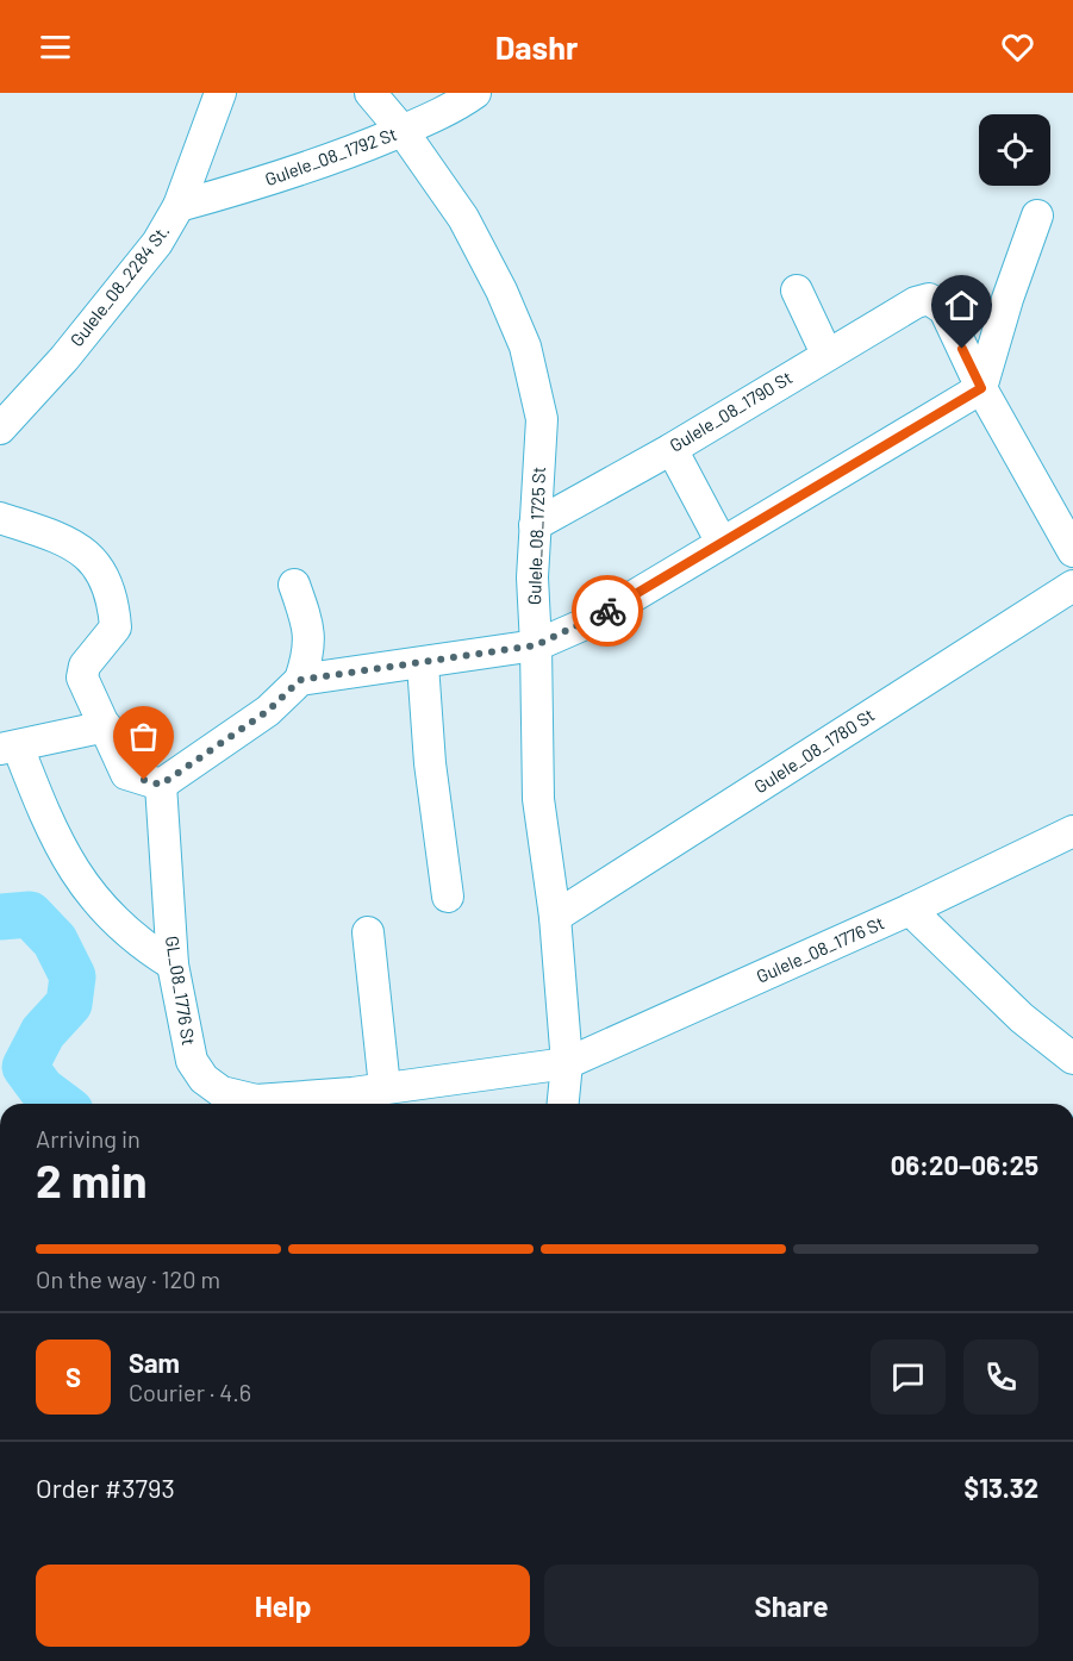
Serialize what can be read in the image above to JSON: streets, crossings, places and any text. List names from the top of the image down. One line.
{"streets":{"street":["Gulele_08_1792 St","Gulele_08_2284 St.","Gulele_08_1790 St","Gulele_08_1725 St","Gulele_08_1780 St","Gulele_08_1776 St","GL_08_1776 St"]},"crossings":[["Gulele_08_1792 St","Gulele_08_2284 St."],["Gulele_08_1792 St","Gulele_08_1725 St"],["Gulele_08_1790 St","Gulele_08_1725 St"],["Gulele_08_1725 St","Gulele_08_1780 St"],["Gulele_08_1725 St","Gulele_08_1776 St"],["Gulele_08_1725 St","GL_08_1776 St"],["Gulele_08_1776 St","GL_08_1776 St"]],"page":{"header":"Dashr","heading":["2 min","Arriving in","06:20–06:25"],"panel":["Sam","Courier · 4.6","Order #3793","$13.32"],"bar":"On the way · 120 m","round":"S","buttons":["Help","Share"]}}
